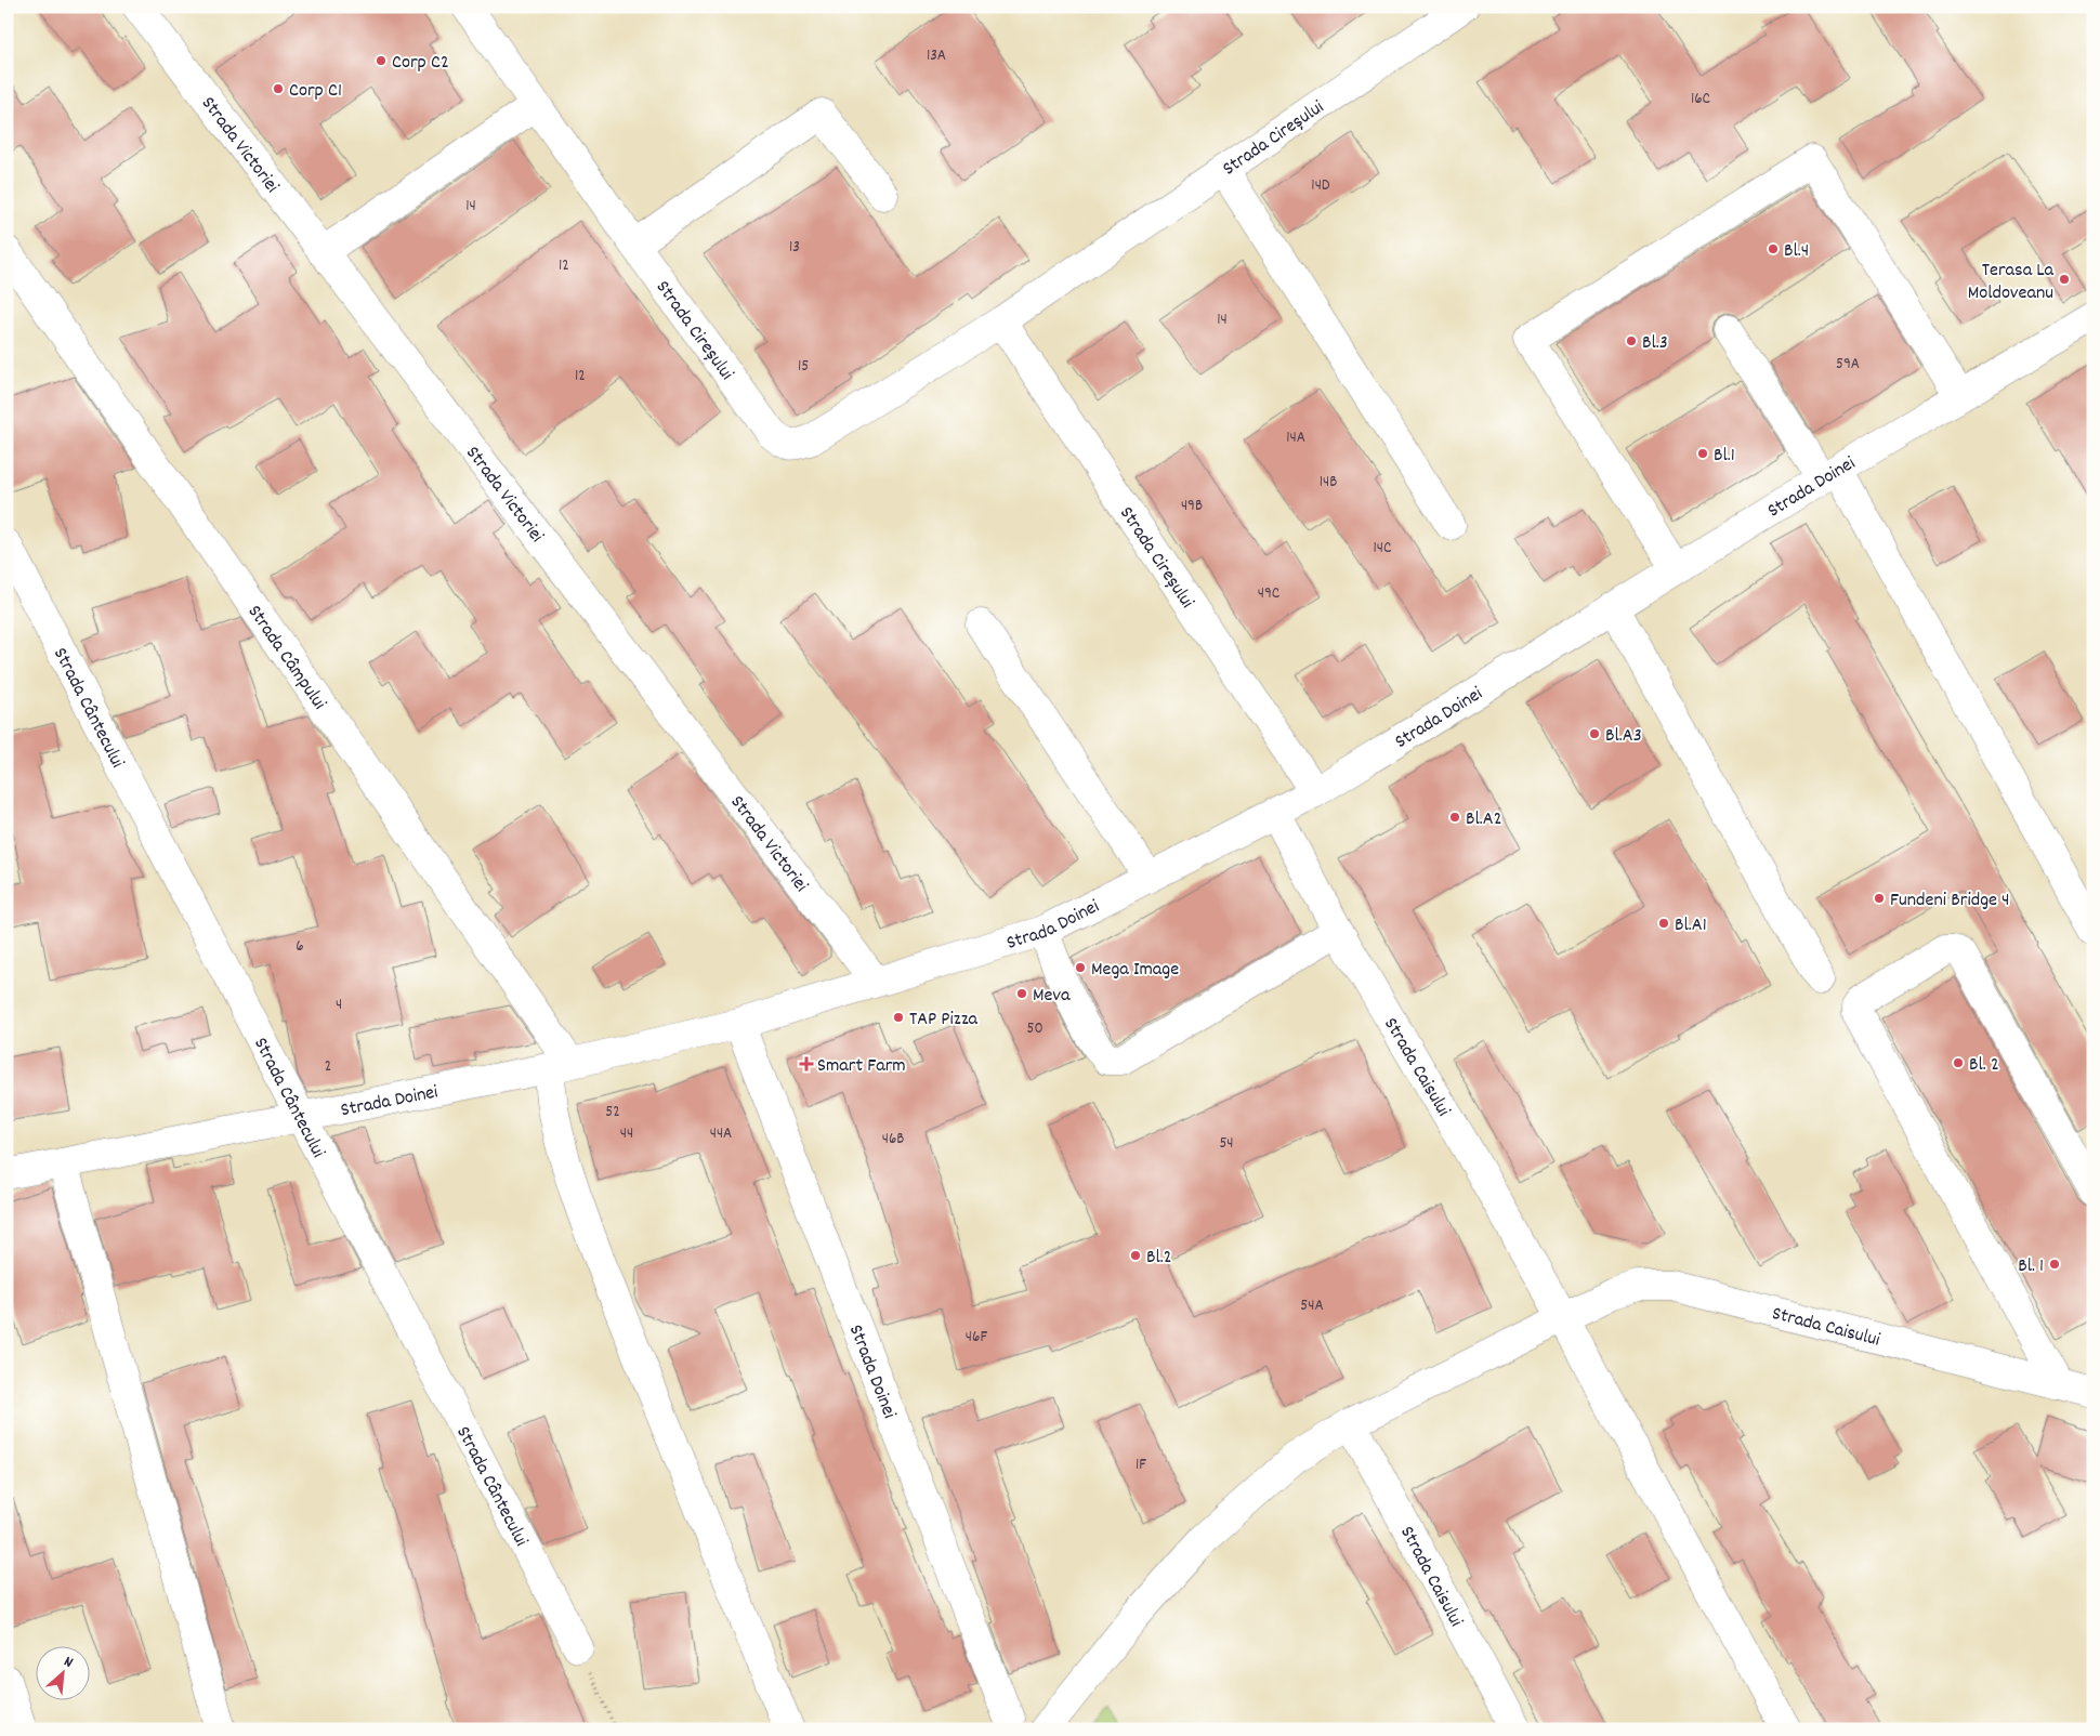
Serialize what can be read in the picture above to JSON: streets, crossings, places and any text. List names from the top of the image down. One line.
{"streets":{"street":["Strada Cireșului","Strada Victoriei","Strada Doinei","Strada Câmpului","Strada Cântecului","Strada Caisului"]},"crossings":[["Strada Cireșului","Strada Doinei"],["Strada Victoriei","Strada Doinei"],["Strada Doinei","Strada Câmpului"],["Strada Doinei","Strada Cântecului"],["Strada Doinei","Strada Caisului"]],"places":{"other":["Corp C2","Corp C1","Bl.4","Terasa La Moldoveanu","Bl.3","Bl.1","Bl.A3","Bl.A2","Fundeni Bridge 4","Bl.A1","Mega Image","Meva","TAP Pizza","Bl. 2","Bl.2","Bl. 1"],"health":["Smart Farm"]},"house_numbers":["13A","16C","14D","14","13","12","14","59A","15","12","14A","14B","49B","14C","49C","6","4","50","2","52","44","44A","46B","54","54A","46F","1F"],"north":"top right"}
